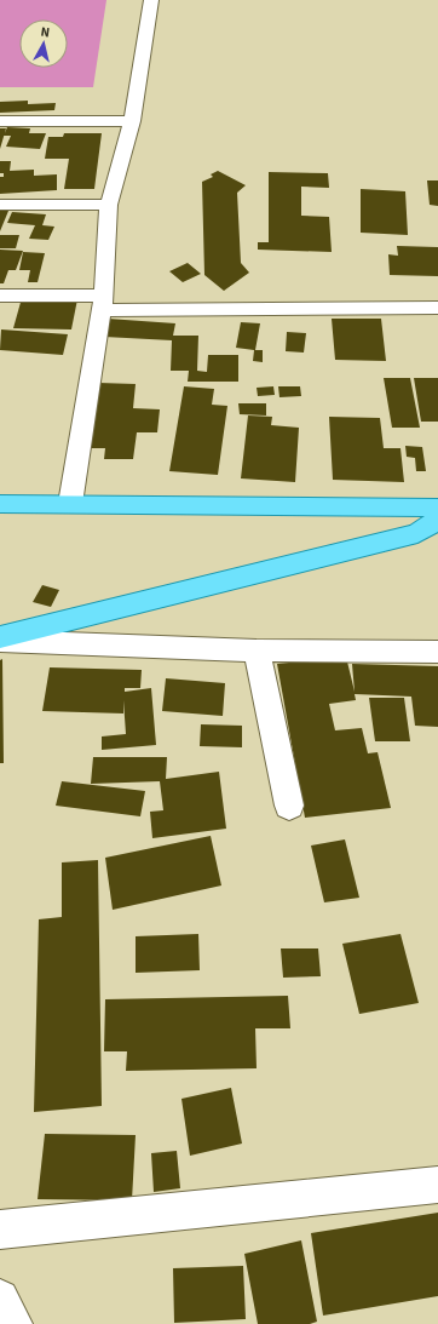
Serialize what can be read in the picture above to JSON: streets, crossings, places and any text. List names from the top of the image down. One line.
{"north":"top"}
